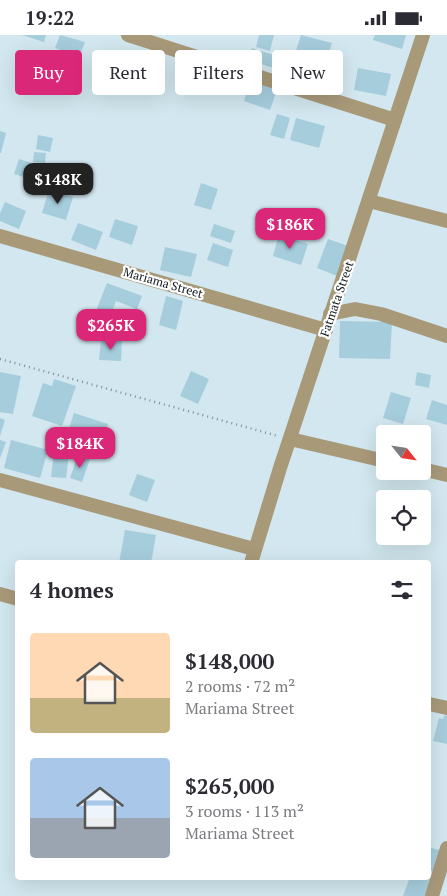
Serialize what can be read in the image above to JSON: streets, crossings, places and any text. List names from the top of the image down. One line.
{"streets":{"street":["Mariama Street","Fatmata Street"]},"crossings":[["Mariama Street","Fatmata Street"]],"north":"bottom right","page":{"status":"19:22","chip":["Buy","Rent","Filters","New"],"price":["$148K","$186K","$265K","$184K"],"heading":"4 homes","list":[{"name":"$148,000","note":"2 rooms · 72 m² · Mariama Street"},{"name":"$265,000","note":"3 rooms · 113 m² · Mariama Street"}]}}
